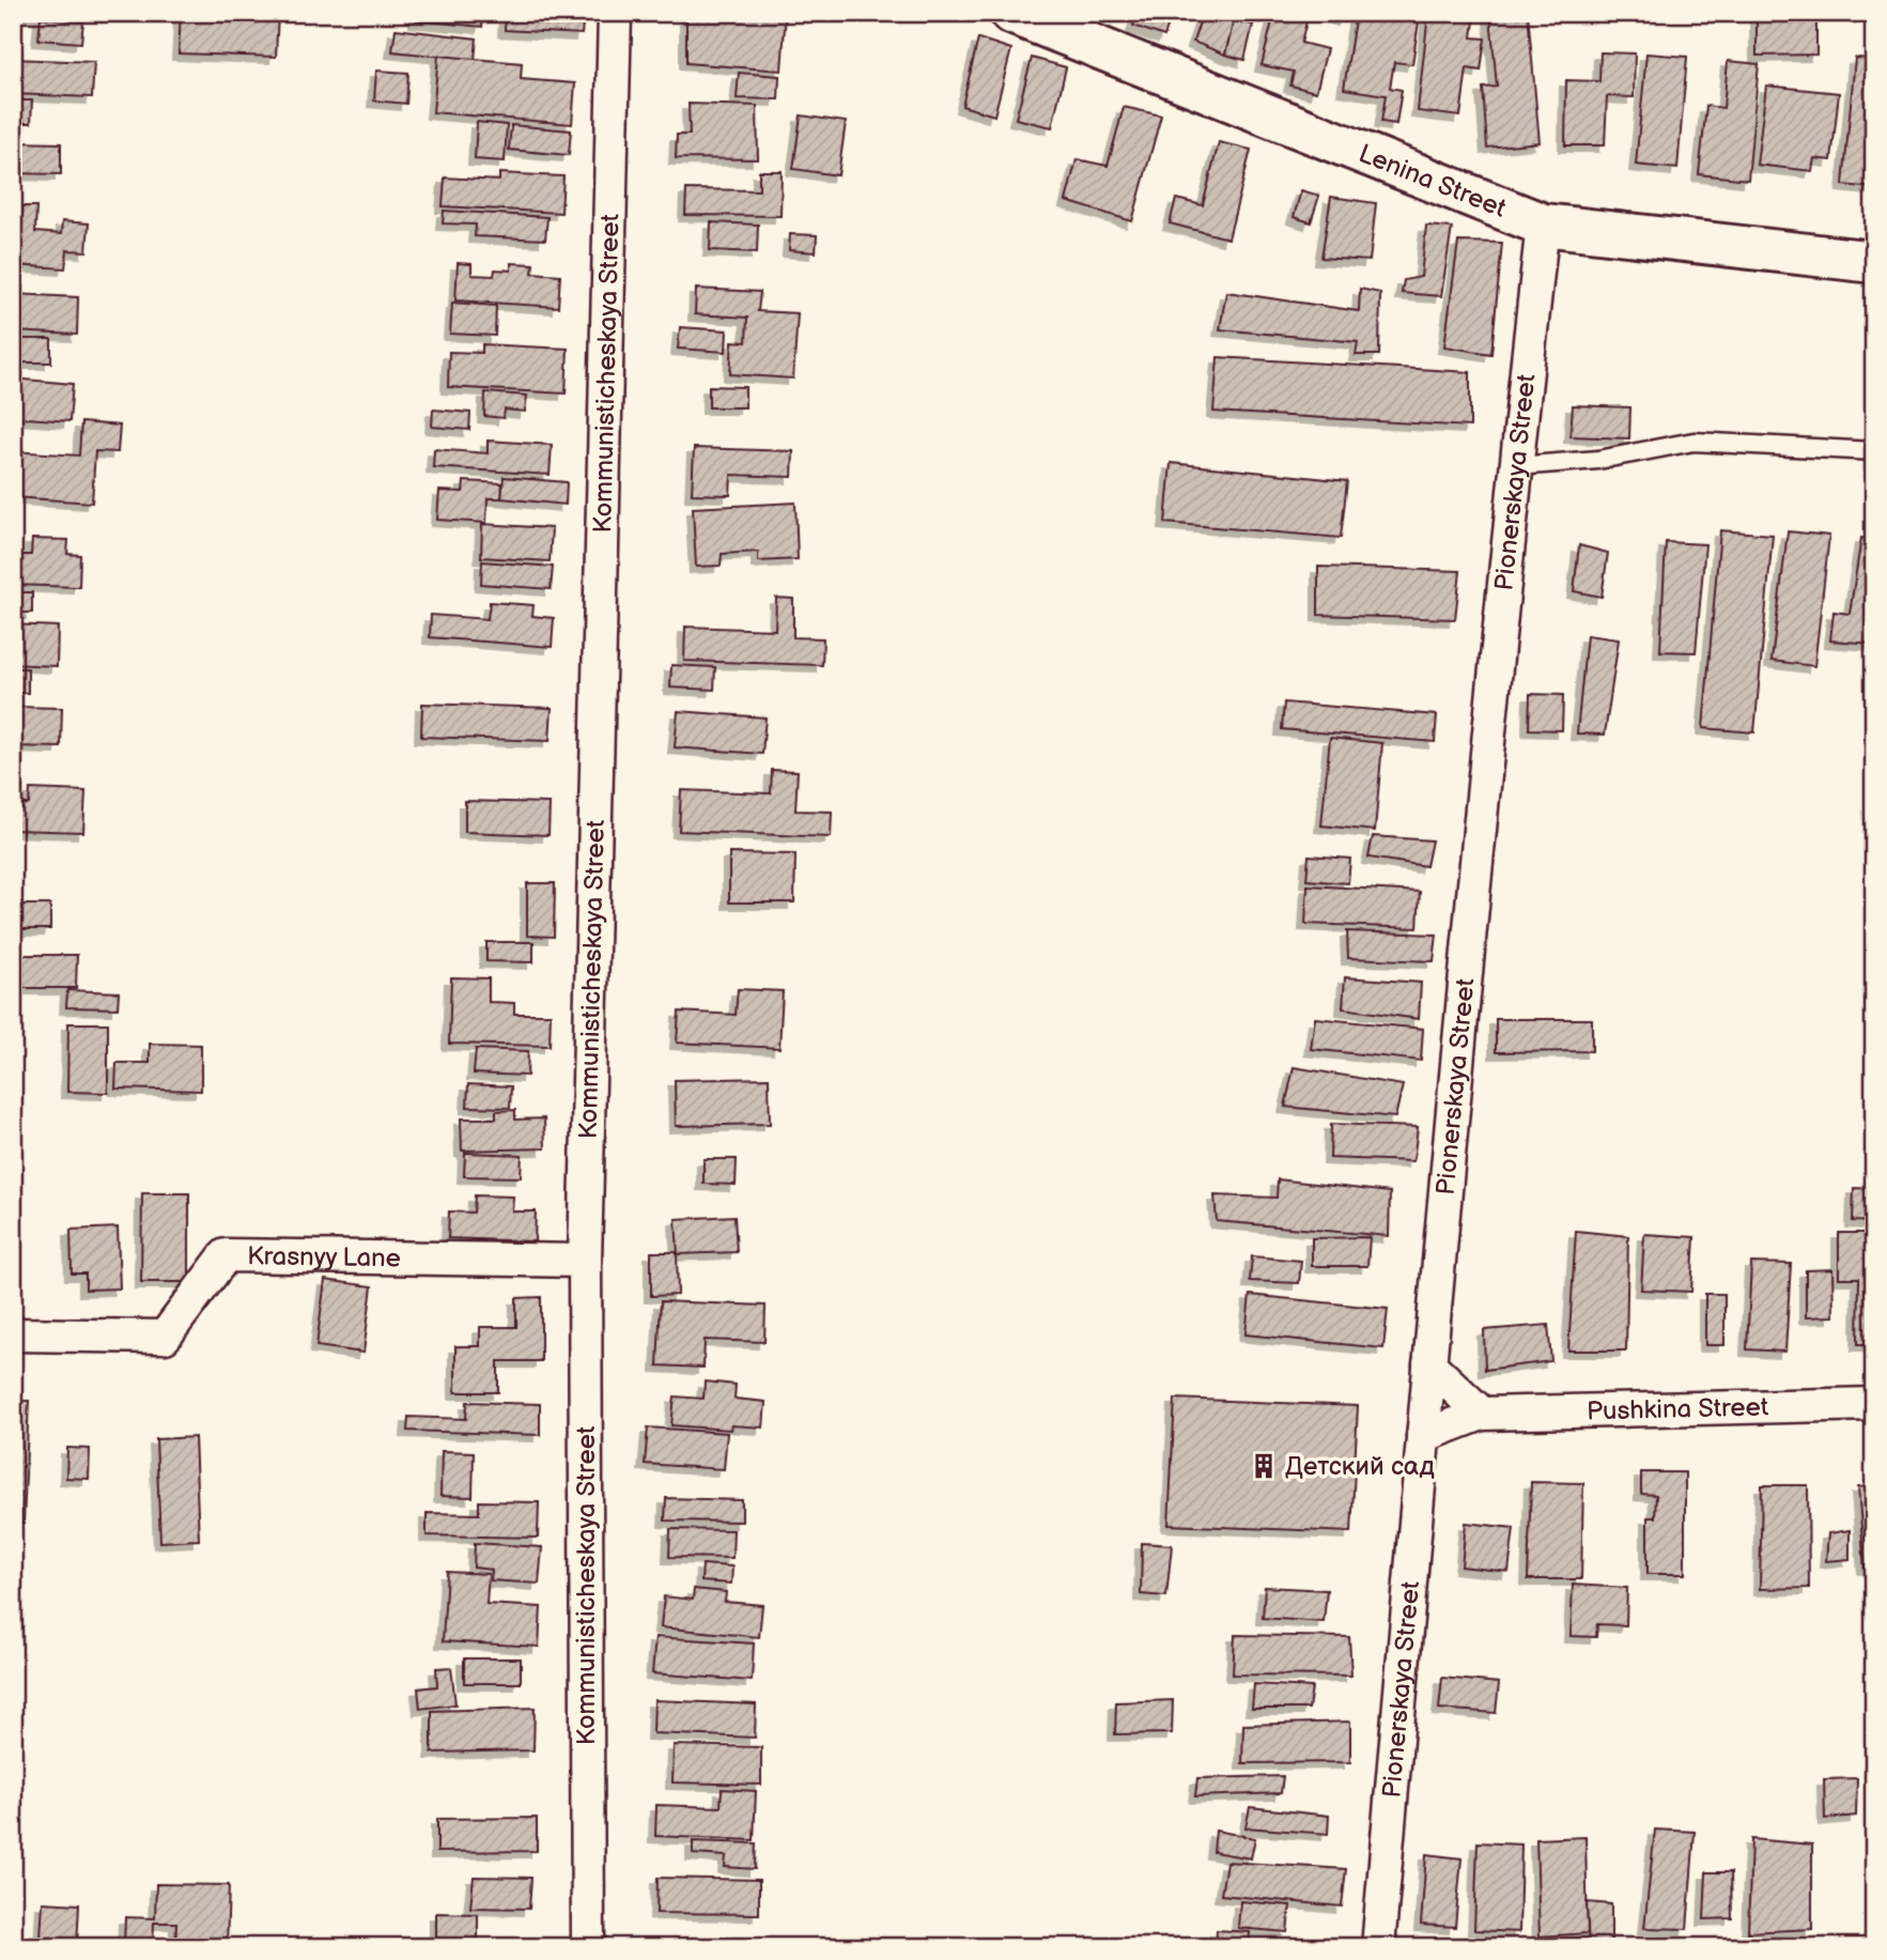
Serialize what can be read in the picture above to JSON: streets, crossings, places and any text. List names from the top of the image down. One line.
{"streets":{"street":["Lenina Street","Kommunisticheskaya Street","Pionerskaya Street","Krasnyy Lane","Pushkina Street"]},"crossings":[["Lenina Street","Pionerskaya Street"],["Kommunisticheskaya Street","Krasnyy Lane"],["Pionerskaya Street","Pushkina Street"]],"places":{"building":["Детский сад"]}}
